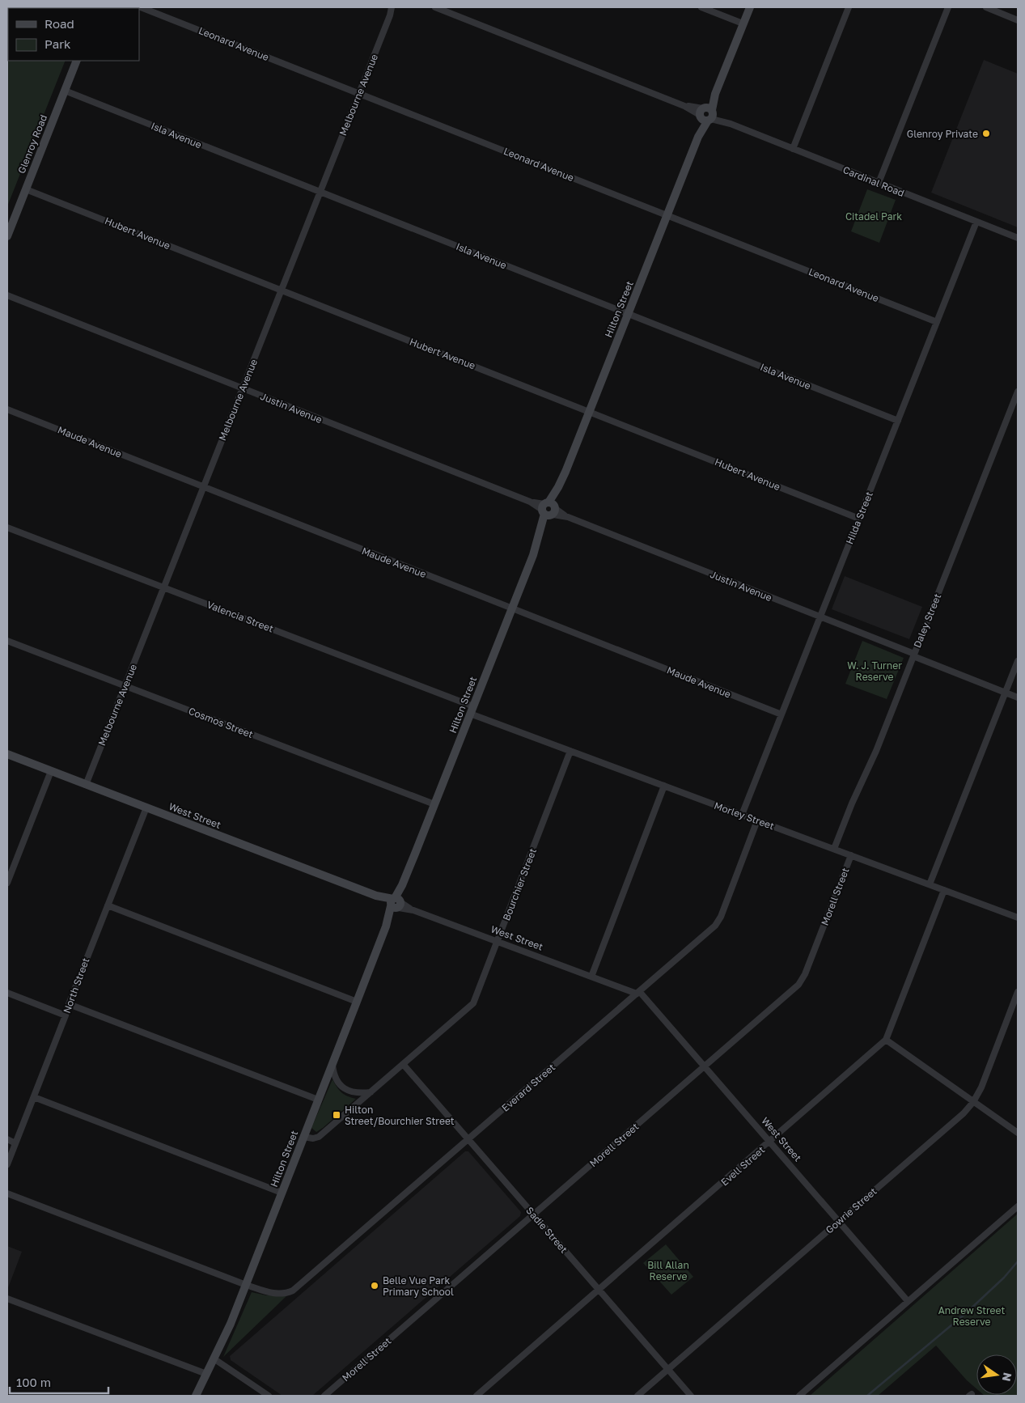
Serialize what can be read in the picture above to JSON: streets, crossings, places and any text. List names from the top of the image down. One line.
{"streets":{"street":["Leonard Avenue","Melbourne Avenue","Isla Avenue","Glenroy Road","Cardinal Road","Hubert Avenue","Hilton Street","Justin Avenue","Maude Avenue","Hilda Street","Valencia Street","Daley Street","Cosmos Street","West Street","Morley Street","Bourchier Street","Morell Street","North Street","Everard Street","Evell Street","Gowrie Street","Sadie Street"]},"crossings":[["Leonard Avenue","Melbourne Avenue"],["Leonard Avenue","Hilton Street"],["Leonard Avenue","Hilda Street"],["Melbourne Avenue","Isla Avenue"],["Melbourne Avenue","Hubert Avenue"],["Melbourne Avenue","Justin Avenue"],["Melbourne Avenue","Maude Avenue"],["Melbourne Avenue","Valencia Street"],["Melbourne Avenue","Cosmos Street"],["Melbourne Avenue","West Street"],["Isla Avenue","Glenroy Road"],["Isla Avenue","Hilton Street"],["Isla Avenue","Hilda Street"],["Glenroy Road","Hubert Avenue"],["Cardinal Road","Hilton Street"],["Cardinal Road","Hilda Street"],["Hubert Avenue","Hilton Street"],["Hubert Avenue","Hilda Street"],["Hilton Street","Justin Avenue"],["Hilton Street","Maude Avenue"],["Hilton Street","Valencia Street"],["Hilton Street","Cosmos Street"],["Hilton Street","West Street"],["Hilton Street","Morley Street"],["Hilton Street","Bourchier Street"],["Hilton Street","Everard Street"],["Justin Avenue","Hilda Street"],["Justin Avenue","Daley Street"],["Maude Avenue","Hilda Street"],["Hilda Street","Morley Street"],["Valencia Street","Morley Street"],["Daley Street","Morley Street"],["West Street","Bourchier Street"],["West Street","Morell Street"],["West Street","North Street"],["West Street","Everard Street"],["West Street","Evell Street"],["West Street","Gowrie Street"],["Morley Street","Bourchier Street"],["Morley Street","Morell Street"],["Morley Street","Everard Street"],["Morley Street","Evell Street"],["Bourchier Street","Sadie Street"],["Morell Street","Sadie Street"],["Everard Street","Sadie Street"],["Evell Street","Sadie Street"],["Gowrie Street","Sadie Street"]],"parks":["Citadel Park","W. J. Turner Reserve","Bill Allan Reserve","Andrew Street Reserve"],"places":{"other":["Glenroy Private","Belle Vue Park Primary School"],"transit":["Hilton Street/Bourchier Street"]},"legend":["Road","Park"],"scale_bar":"100 m","north":"right"}
